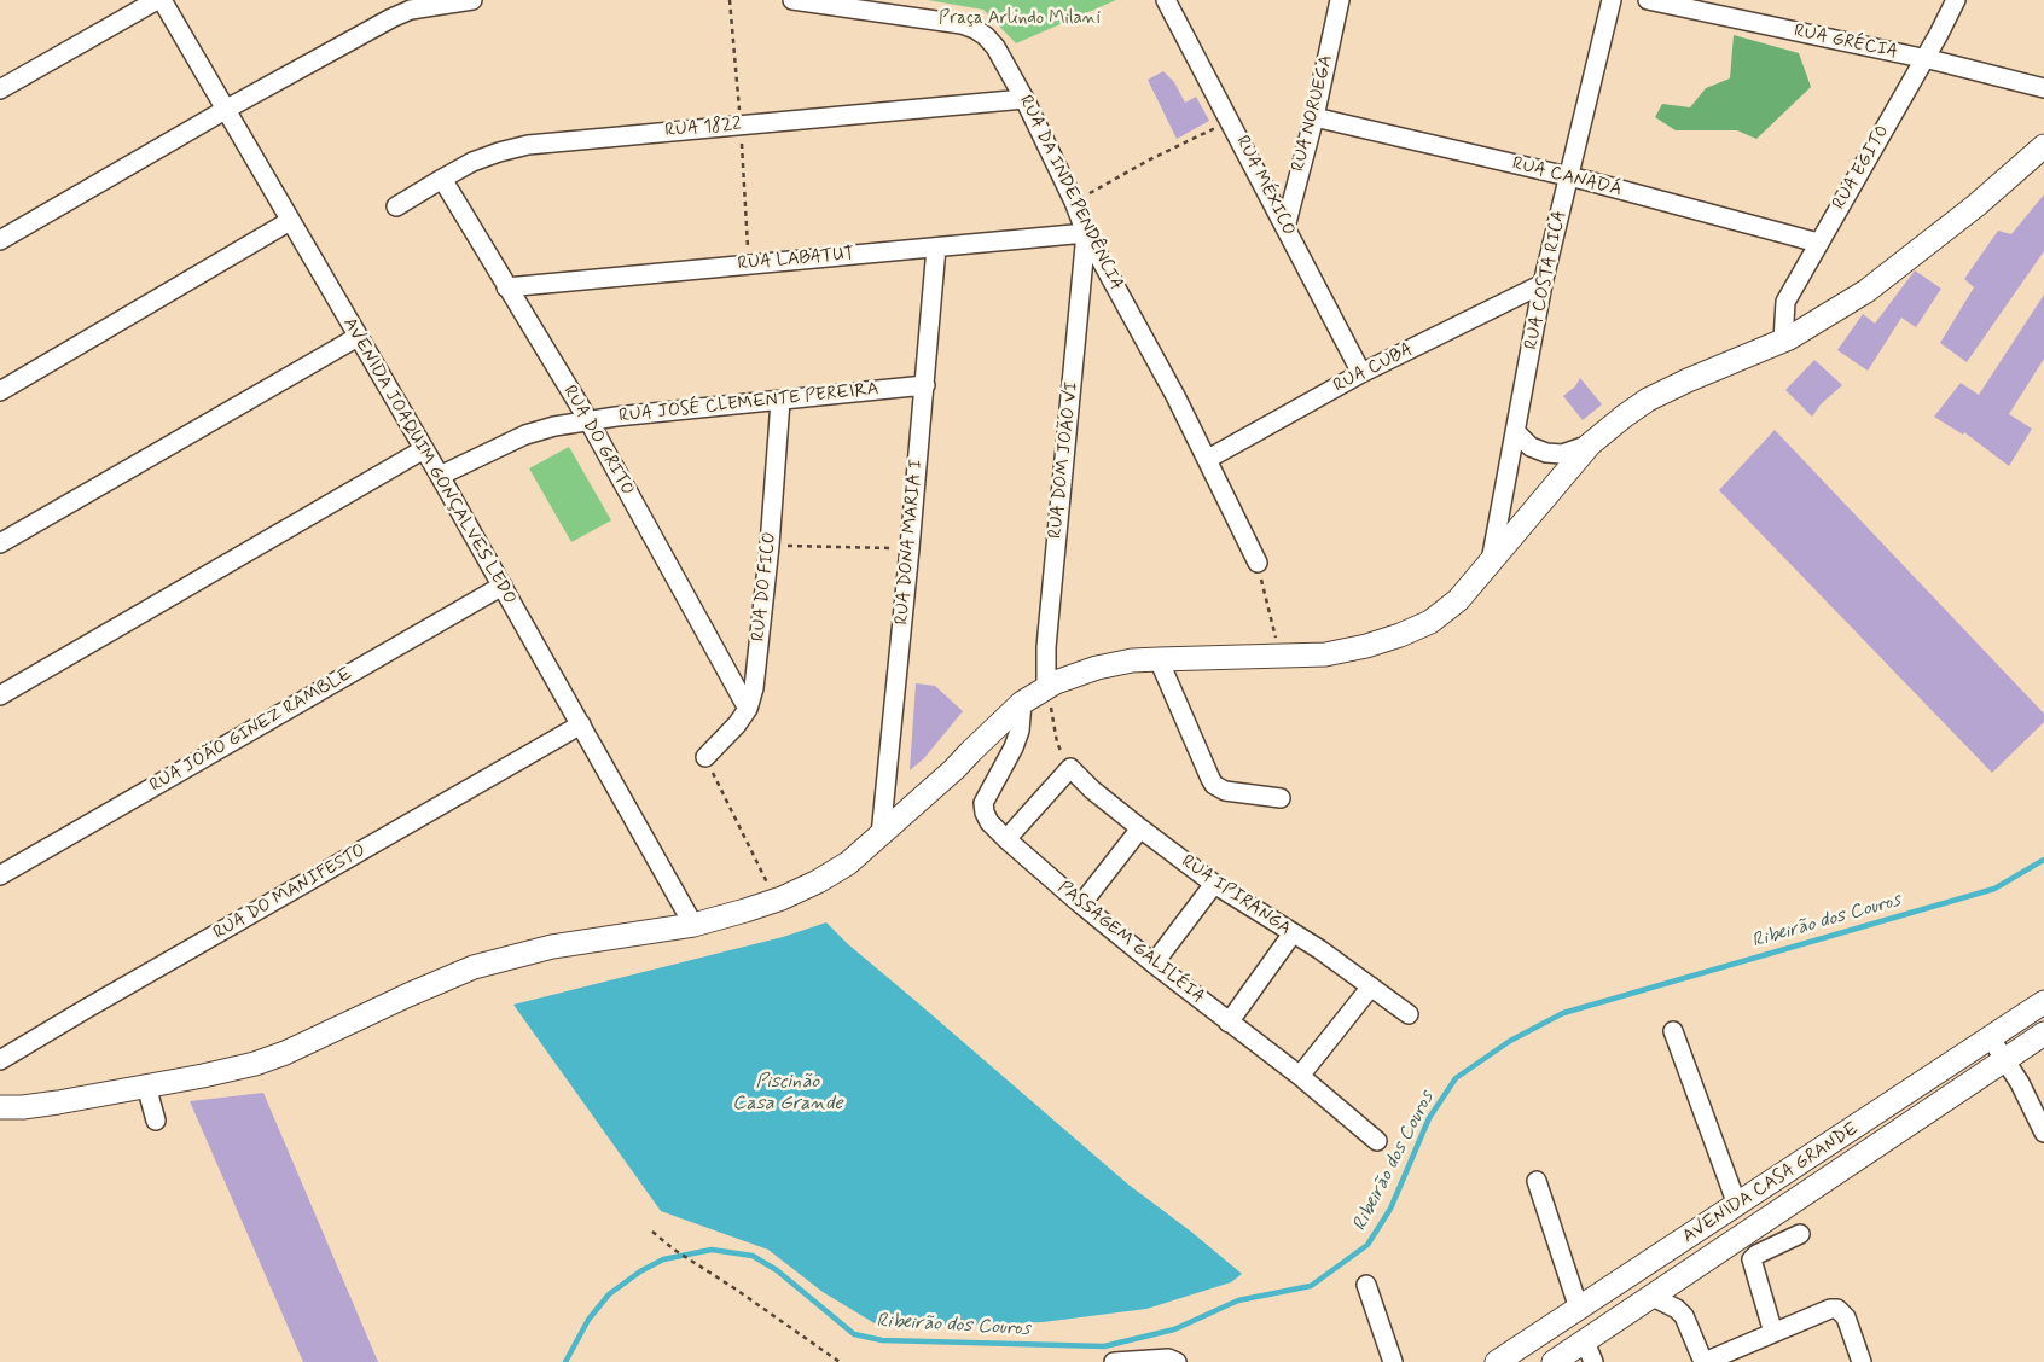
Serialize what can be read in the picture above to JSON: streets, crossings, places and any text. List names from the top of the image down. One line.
{"streets":{"main road":["AVENIDA CASA GRANDE"],"street":["RUA GRÉCIA","RUA NORUEGA","RUA 1822","RUA EGITO","RUA CANADÁ","RUA MÉXICO","RUA DA INDEPENDÊNCIA","RUA LABATUT","RUA COSTA RICA","RUA CUBA","RUA JOSÉ CLEMENTE PEREIRA","RUA DO GRITO","RUA DOM JOÃO VI","AVENIDA JOAQUIM GONÇALVES LEDO","RUA DONA MARIA I","RUA DO FICO","RUA JOÃO GINEZ RAMBLE","RUA DO MANIFESTO","RUA IPIRANGA","PASSAGEM GALILÉIA"]},"crossings":[["RUA GRÉCIA","RUA EGITO"],["RUA NORUEGA","RUA CANADÁ"],["RUA NORUEGA","RUA MÉXICO"],["RUA 1822","RUA DA INDEPENDÊNCIA"],["RUA 1822","RUA DO GRITO"],["RUA EGITO","RUA CANADÁ"],["RUA CANADÁ","RUA COSTA RICA"],["RUA MÉXICO","RUA CUBA"],["RUA DA INDEPENDÊNCIA","RUA LABATUT"],["RUA DA INDEPENDÊNCIA","RUA CUBA"],["RUA DA INDEPENDÊNCIA","RUA DOM JOÃO VI"],["RUA LABATUT","RUA DO GRITO"],["RUA LABATUT","RUA DOM JOÃO VI"],["RUA LABATUT","RUA DONA MARIA I"],["RUA COSTA RICA","RUA CUBA"],["RUA JOSÉ CLEMENTE PEREIRA","RUA DO GRITO"],["RUA JOSÉ CLEMENTE PEREIRA","AVENIDA JOAQUIM GONÇALVES LEDO"],["RUA JOSÉ CLEMENTE PEREIRA","RUA DONA MARIA I"],["RUA JOSÉ CLEMENTE PEREIRA","RUA DO FICO"],["RUA DO GRITO","RUA DO FICO"],["AVENIDA JOAQUIM GONÇALVES LEDO","RUA JOÃO GINEZ RAMBLE"],["AVENIDA JOAQUIM GONÇALVES LEDO","RUA DO MANIFESTO"]],"water":["Ribeirão dos Couros","Piscinão Casa Grande"],"parks":["Praça Arlindo Milani"]}
